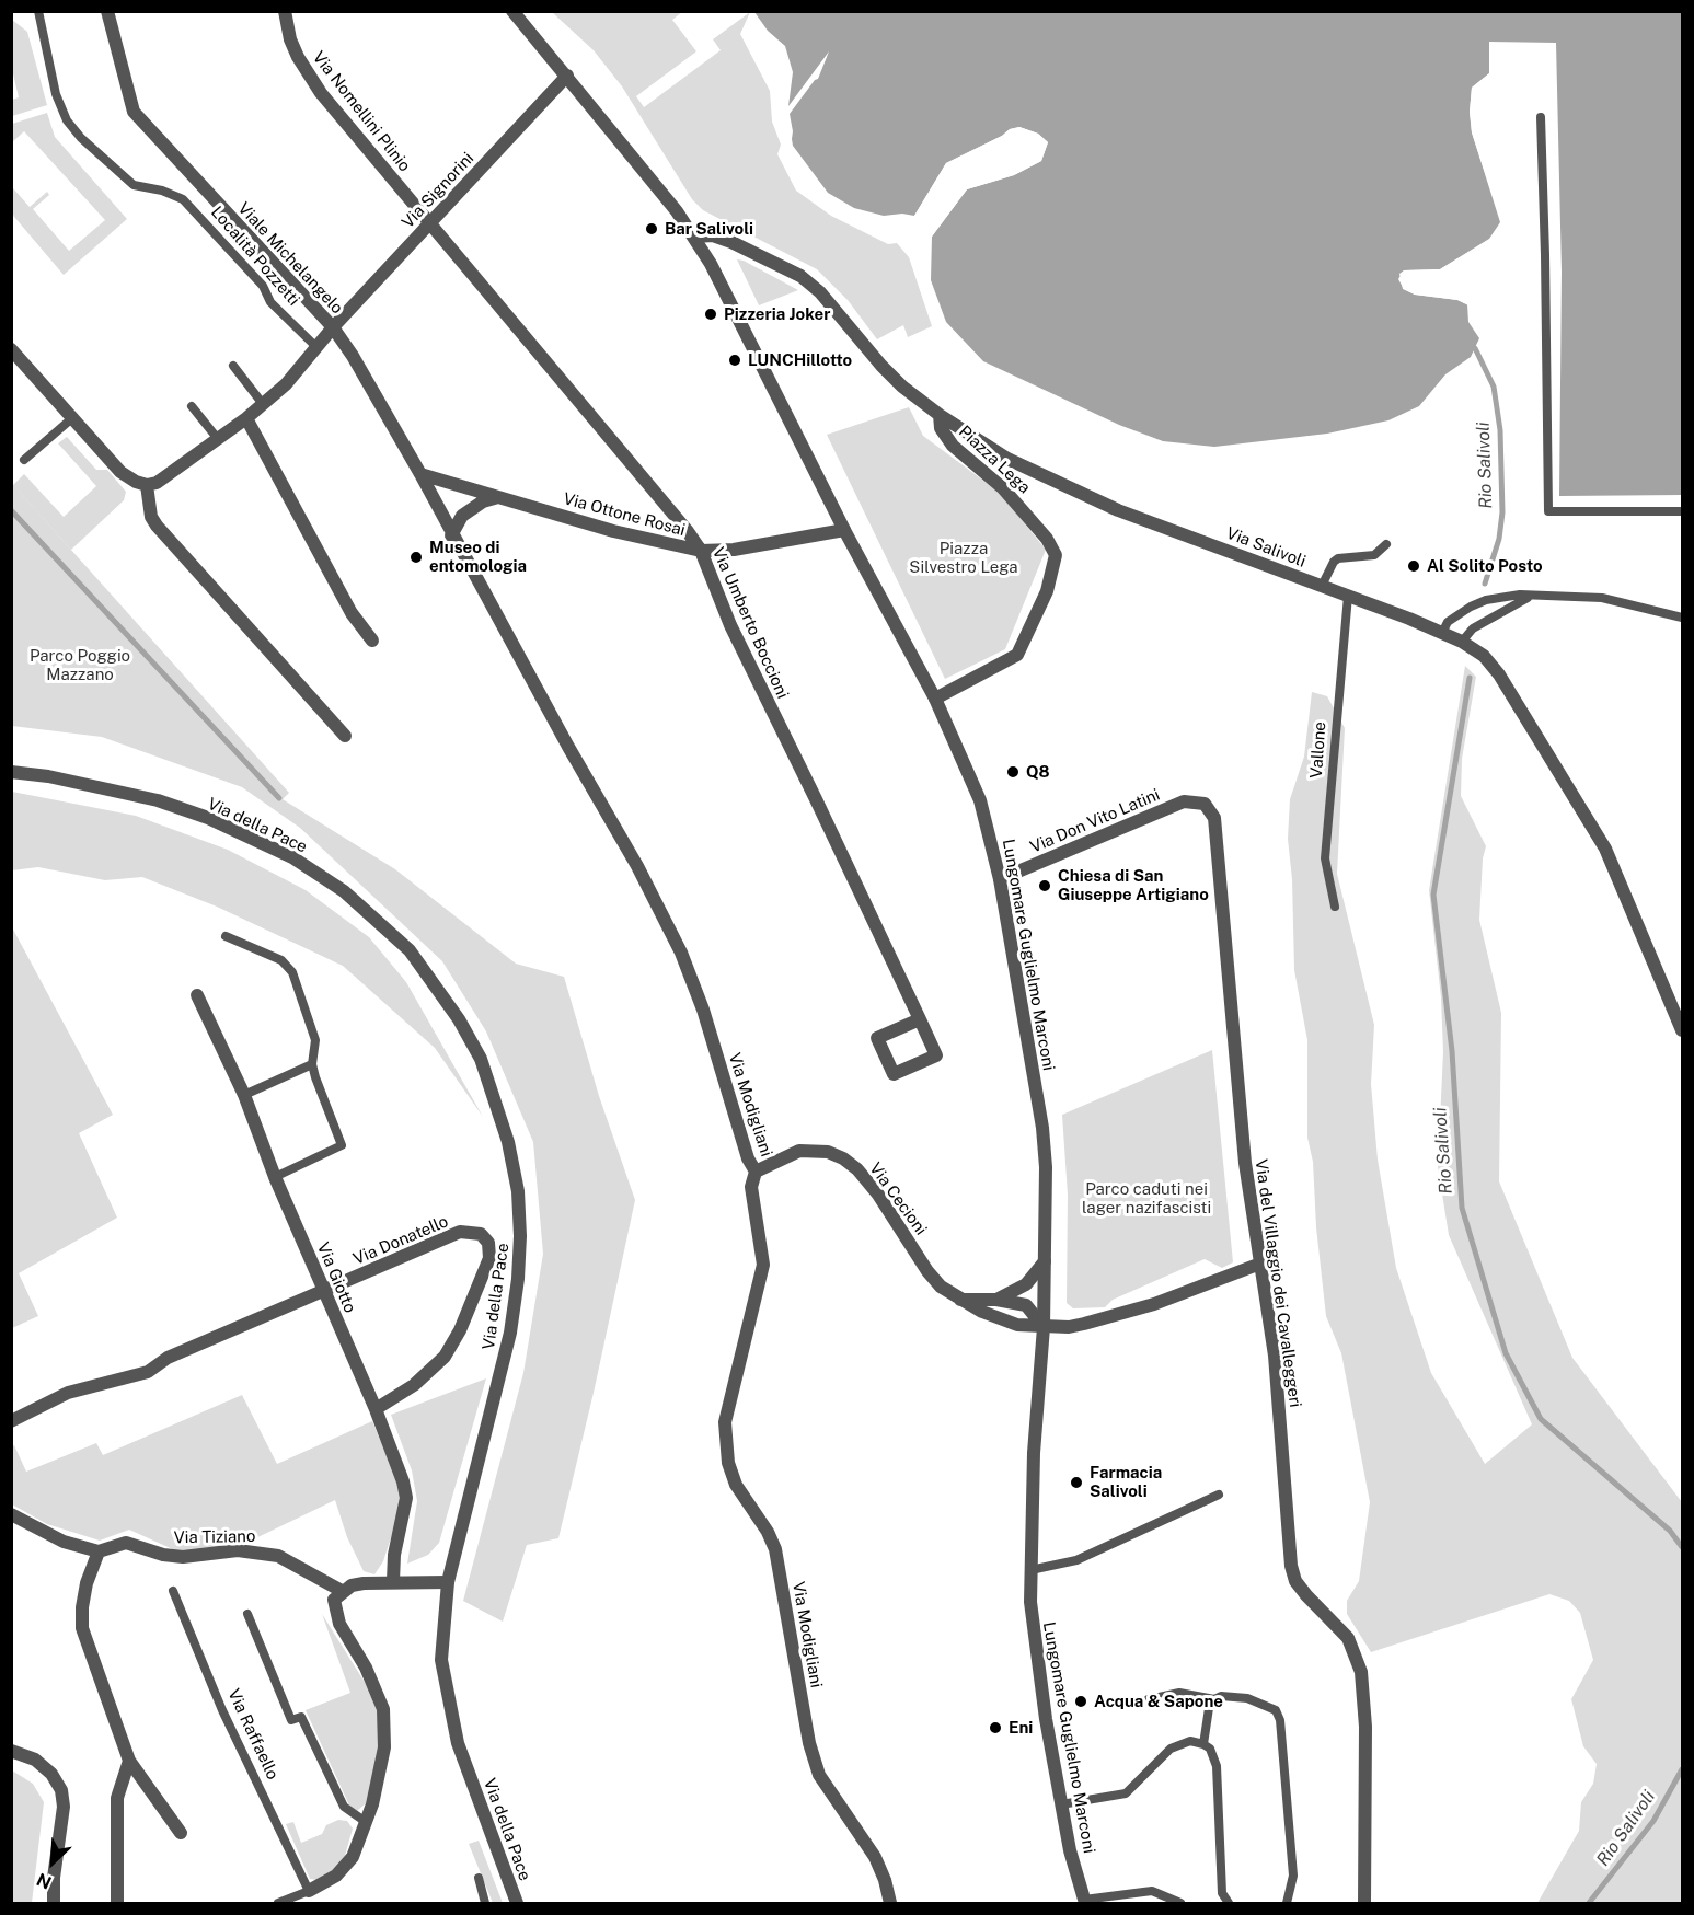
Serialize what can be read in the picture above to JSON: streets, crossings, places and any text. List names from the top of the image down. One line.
{"streets":{"street":["Via Nomellini Plinio","Via Signorini","Viale Michelangelo","Piazza Lega","Via Ottone Rosai","Via Salivoli","Via Umberto Boccioni","Via Don Vito Latini","Via della Pace","Lungomare Guglielmo Marconi","Via Modigliani","Via Cecioni","Via Donatello","Via Giotto","Via del Villaggio dei Cavalleggeri","Via Tiziano"],"lane":["Località Pozzetti","Vallone","Via Raffaello"]},"crossings":[["Via Nomellini Plinio","Via Signorini"],["Via Nomellini Plinio","Via Umberto Boccioni"],["Via Signorini","Viale Michelangelo"],["Via Signorini","Via Umberto Boccioni"],["Via Signorini","Lungomare Guglielmo Marconi"],["Viale Michelangelo","Via Ottone Rosai"],["Viale Michelangelo","Via Modigliani"],["Piazza Lega","Via Salivoli"],["Piazza Lega","Lungomare Guglielmo Marconi"],["Via Ottone Rosai","Via Umberto Boccioni"],["Via Ottone Rosai","Lungomare Guglielmo Marconi"],["Via Salivoli","Vallone"],["Via Salivoli","Lungomare Guglielmo Marconi"],["Via Don Vito Latini","Lungomare Guglielmo Marconi"],["Via Don Vito Latini","Via del Villaggio dei Cavalleggeri"],["Lungomare Guglielmo Marconi","Via Cecioni"],["Via Modigliani","Via Cecioni"],["Via Cecioni","Via del Villaggio dei Cavalleggeri"],["Via Donatello","Via Giotto"]],"water":["Rio Salivoli"],"parks":["Piazza Silvestro Lega","Parco Poggio Mazzano","Parco caduti nei lager nazifascisti"],"places":["Bar Salivoli","Pizzeria Joker","LUNCHillotto","Museo di entomologia","Al Solito Posto","Q8","Chiesa di San Giuseppe Artigiano","Farmacia Salivoli","Acqua & Sapone","Eni"],"north":"bottom left"}
